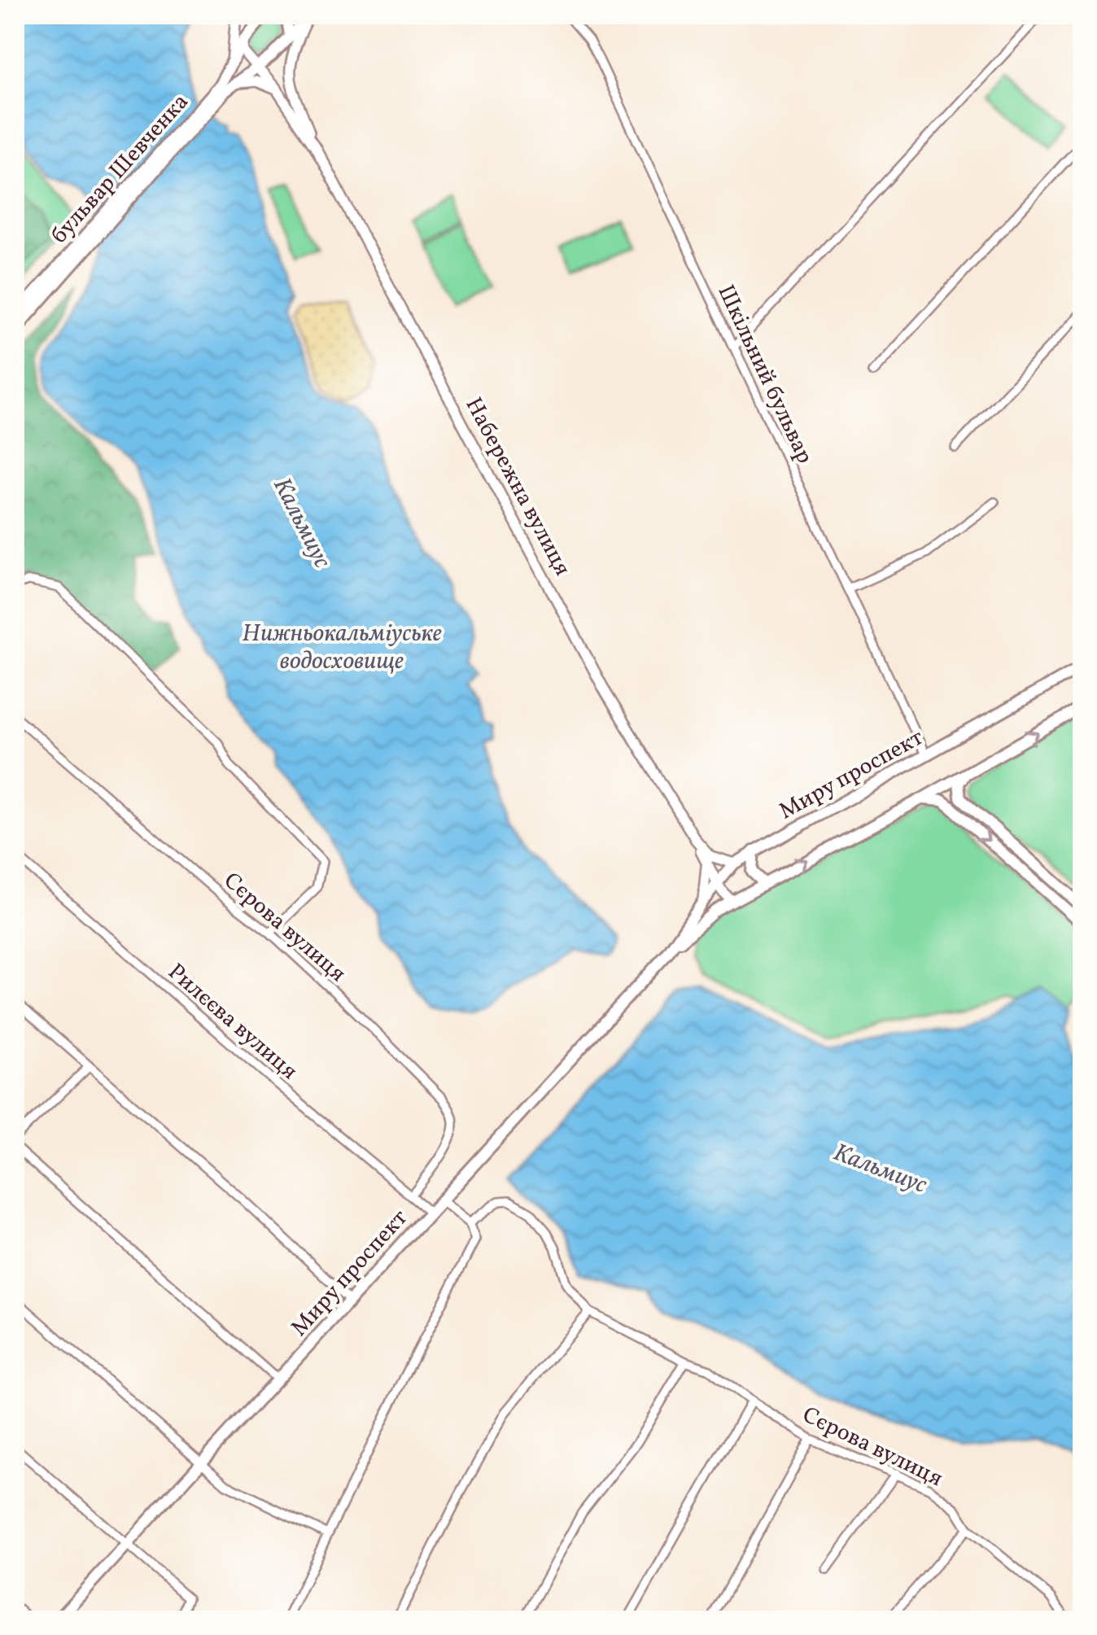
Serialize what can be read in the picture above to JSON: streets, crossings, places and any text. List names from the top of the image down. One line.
{"streets":{"main road":["бульвар Шевченка","Миру проспект"],"street":["Шкільний бульвар","Набережна вулиця","Сєрова вулиця","Рилєєва вулиця"]},"crossings":[["бульвар Шевченка","Набережна вулиця"],["Шкільний бульвар","Миру проспект"],["Набережна вулиця","Миру проспект"],["Миру проспект","Рилєєва вулиця"],["Сєрова вулиця","Рилєєва вулиця"]],"water":["Кальмиус","Нижньокальміуське водосховище"]}
